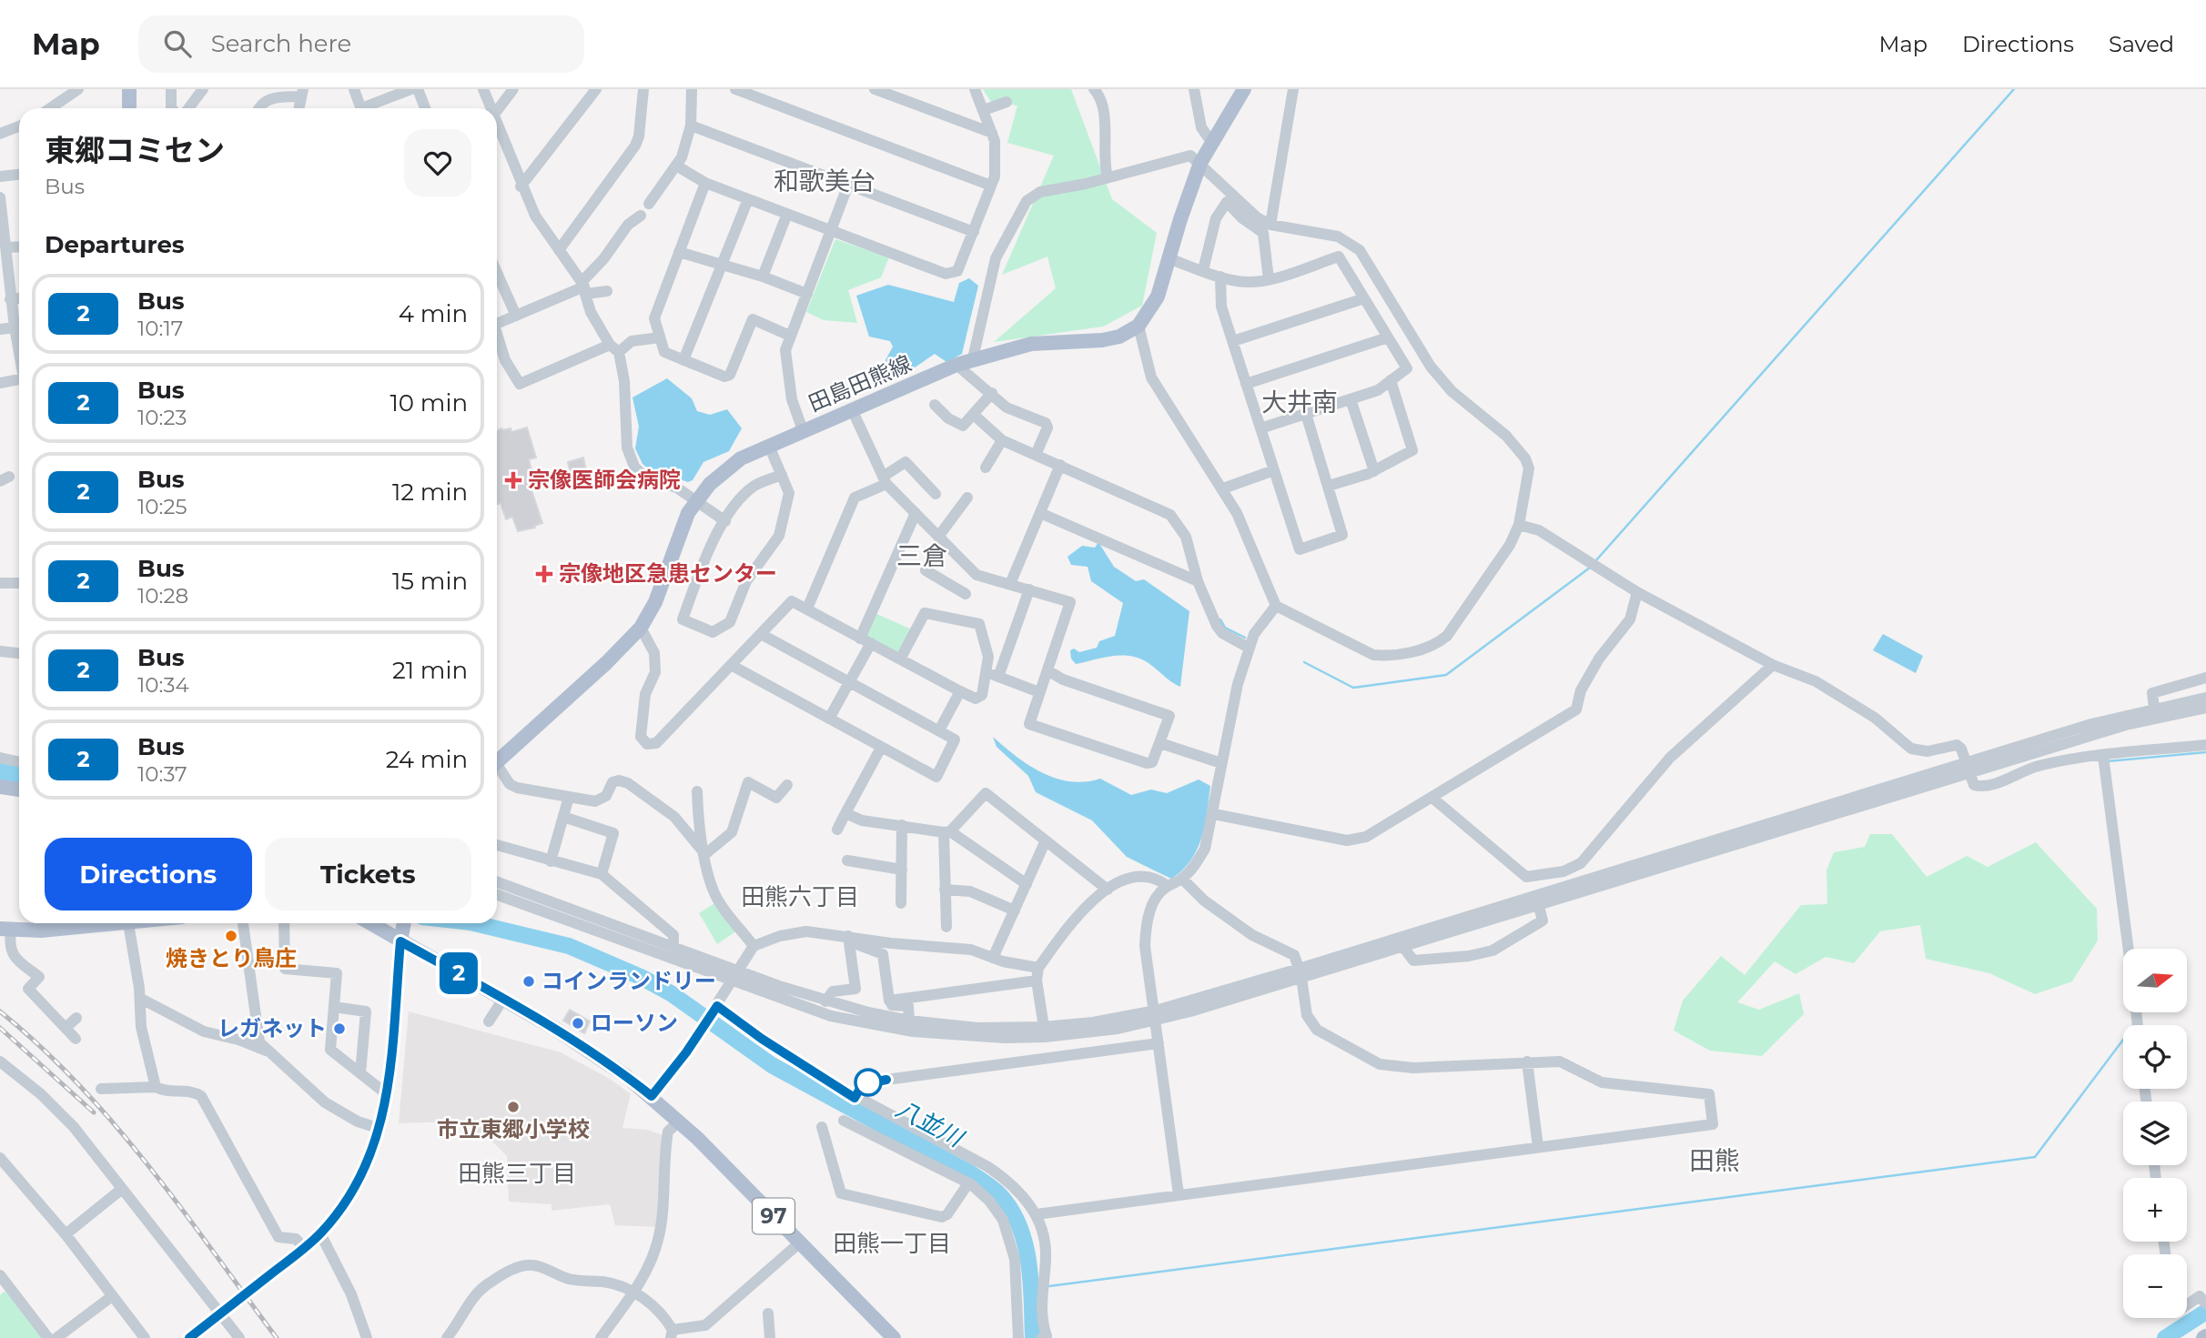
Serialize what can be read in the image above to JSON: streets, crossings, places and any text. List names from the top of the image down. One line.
{"streets":{"main road":["田島田熊線","97"]},"districts":["和歌美台","大井南","三倉","田熊六丁目","田熊","田熊三丁目","田熊一丁目"],"water":["八並川"],"places":{"health":["宗像医師会病院","宗像地区急患センター"],"other":["焼きとり鳥庄","コインランドリー","ローソン","レガネット","市立東郷小学校"]},"lines":["bus line 2"],"north":"right","page":{"header":"Map","search":"Search here","nav":["Map","Directions","Saved"],"on_map":"2","heading":[["東郷コミセン","Bus"],"Departures"],"list":[{"mark":"2","name":"Bus","note":"10:17","value":"4 min"},{"mark":"2","name":"Bus","note":"10:23","value":"10 min"},{"mark":"2","name":"Bus","note":"10:25","value":"12 min"},{"mark":"2","name":"Bus","note":"10:28","value":"15 min"},{"mark":"2","name":"Bus","note":"10:34","value":"21 min"},{"mark":"2","name":"Bus","note":"10:37","value":"24 min"}],"buttons":["Directions","Tickets"],"map_buttons":["+","−"]}}
